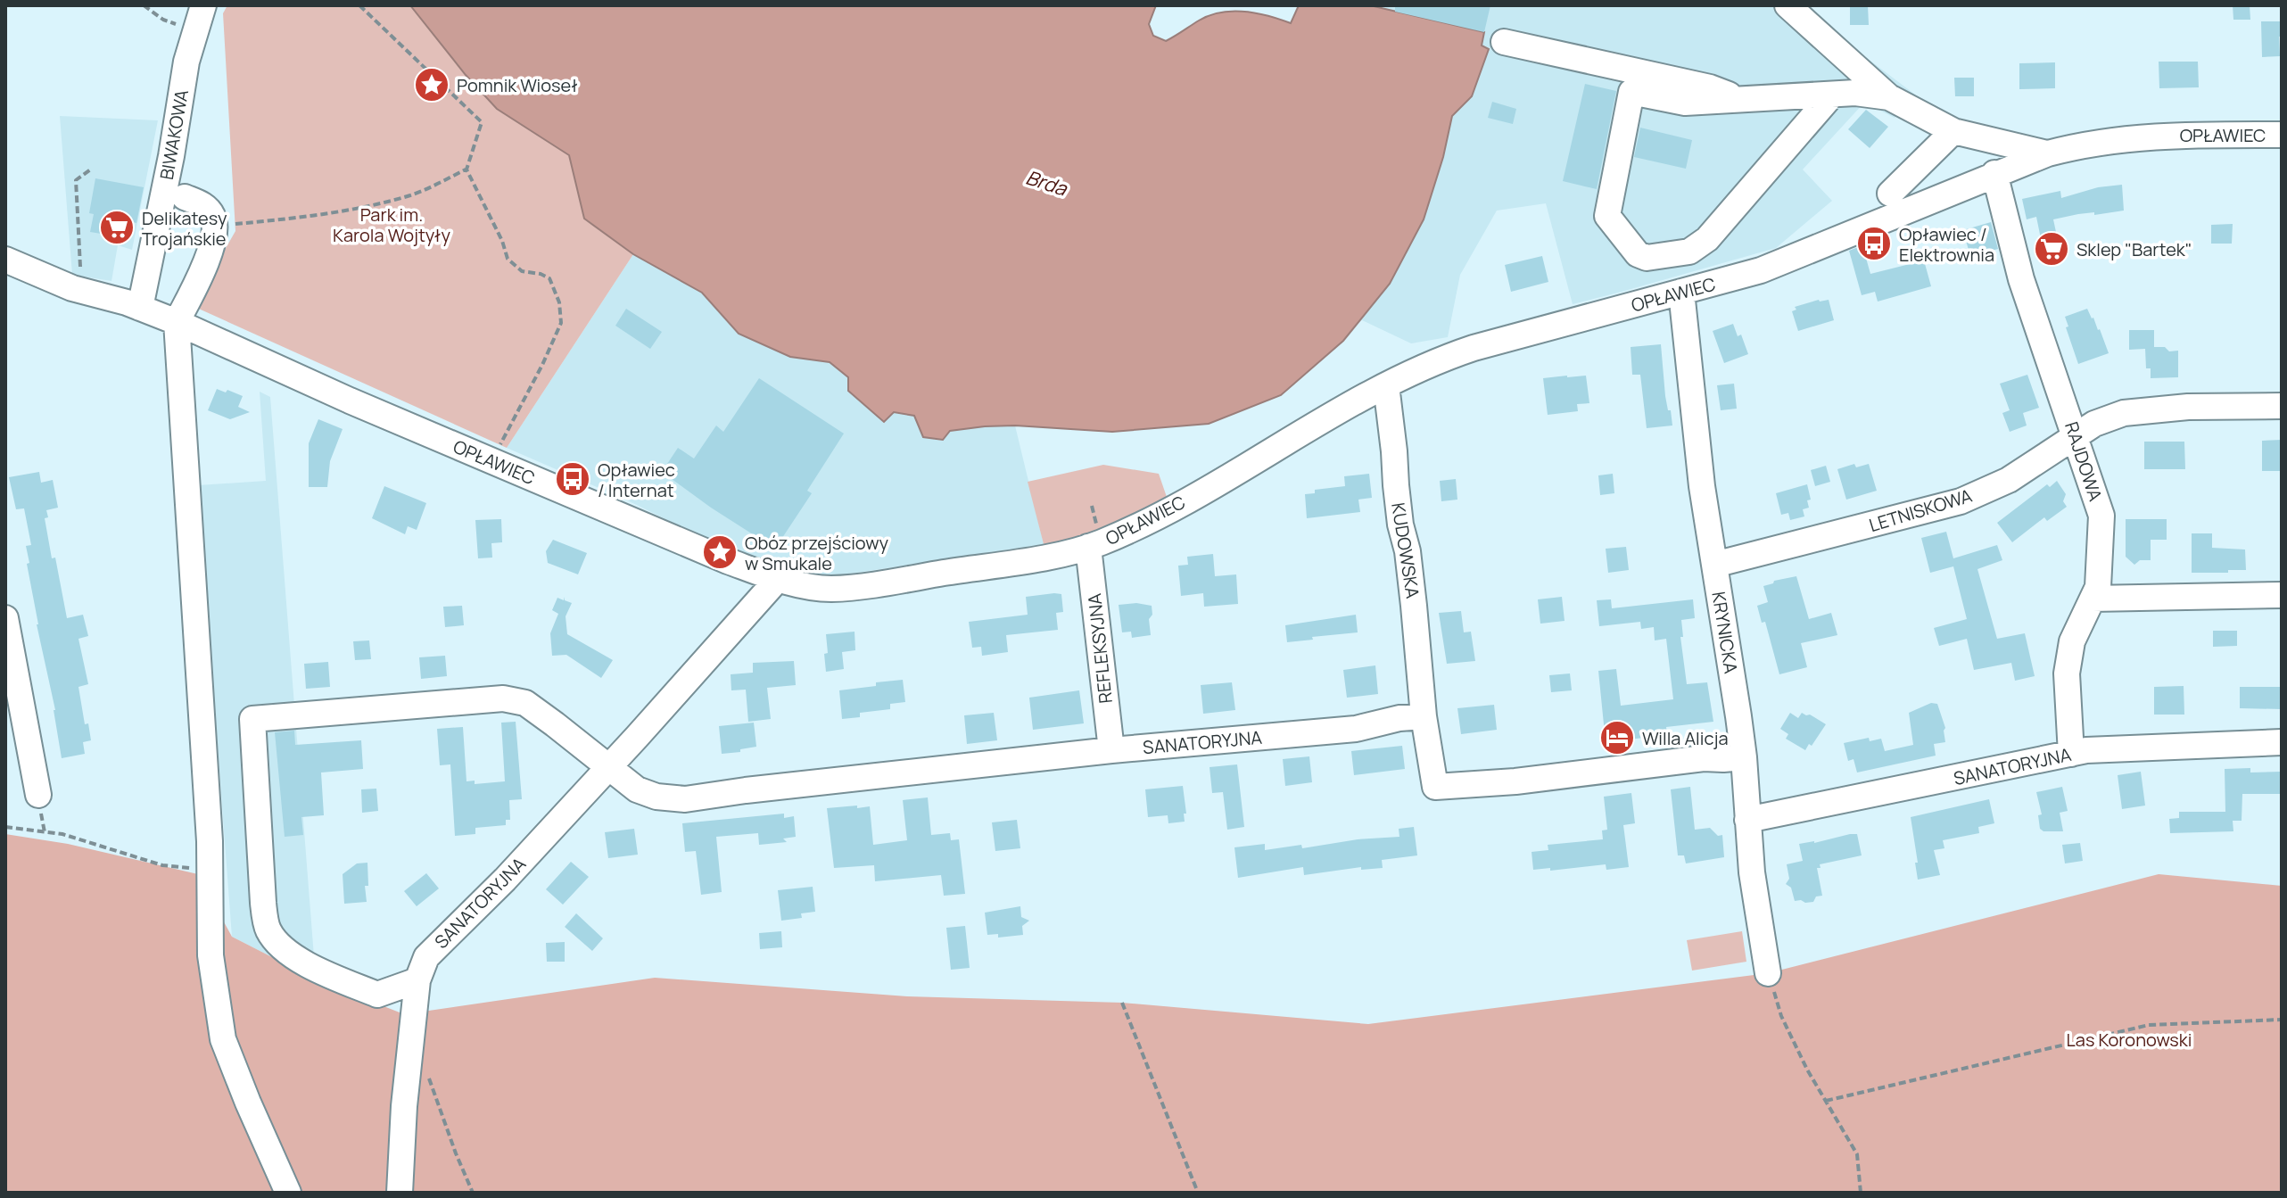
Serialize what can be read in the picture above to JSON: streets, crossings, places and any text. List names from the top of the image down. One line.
{"streets":{"street":["BIWAKOWA","OPŁAWIEC","RAJDOWA","LETNISKOWA","KUDOWSKA","KRYNICKA","REFLEKSYJNA","SANATORYJNA"]},"crossings":[["BIWAKOWA","OPŁAWIEC"],["OPŁAWIEC","RAJDOWA"],["OPŁAWIEC","KUDOWSKA"],["OPŁAWIEC","KRYNICKA"],["OPŁAWIEC","REFLEKSYJNA"],["OPŁAWIEC","SANATORYJNA"],["RAJDOWA","LETNISKOWA"],["RAJDOWA","SANATORYJNA"],["LETNISKOWA","KRYNICKA"],["KUDOWSKA","SANATORYJNA"],["KRYNICKA","SANATORYJNA"],["REFLEKSYJNA","SANATORYJNA"]],"water":["Brda"],"parks":["Park im. Karola Wojtyły","Las Koronowski"],"places":{"place":["Pomnik Wioseł","Obóz przejściowy w Smukale"],"supermarket":["Delikatesy Trojańskie","Sklep \"Bartek\""],"bus stop":["Opławiec / Elektrownia","Opławiec / Internat"],"hotel":["Willa Alicja"]}}
